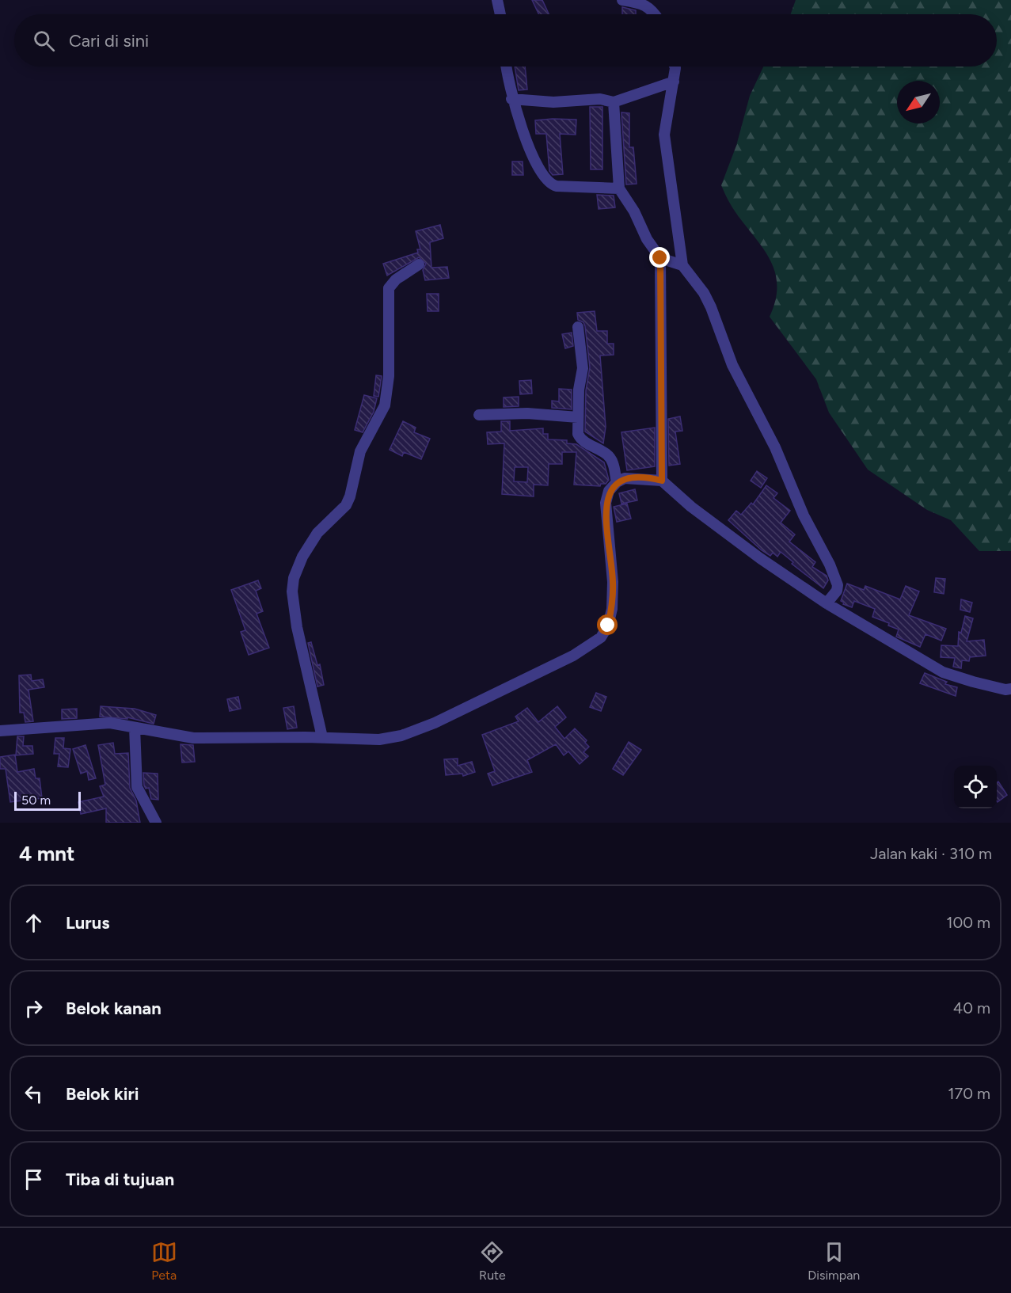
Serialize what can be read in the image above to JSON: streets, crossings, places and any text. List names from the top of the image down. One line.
{"scale_bar":"50 m","north":"bottom left","page":{"search":"Cari di sini","scale":"50 m","heading":["4 mnt","Jalan kaki · 310 m"],"list":[["Lurus","100 m"],["Belok kanan","40 m"],["Belok kiri","170 m"],"Tiba di tujuan"],"nav":["Peta","Rute","Disimpan"]}}
